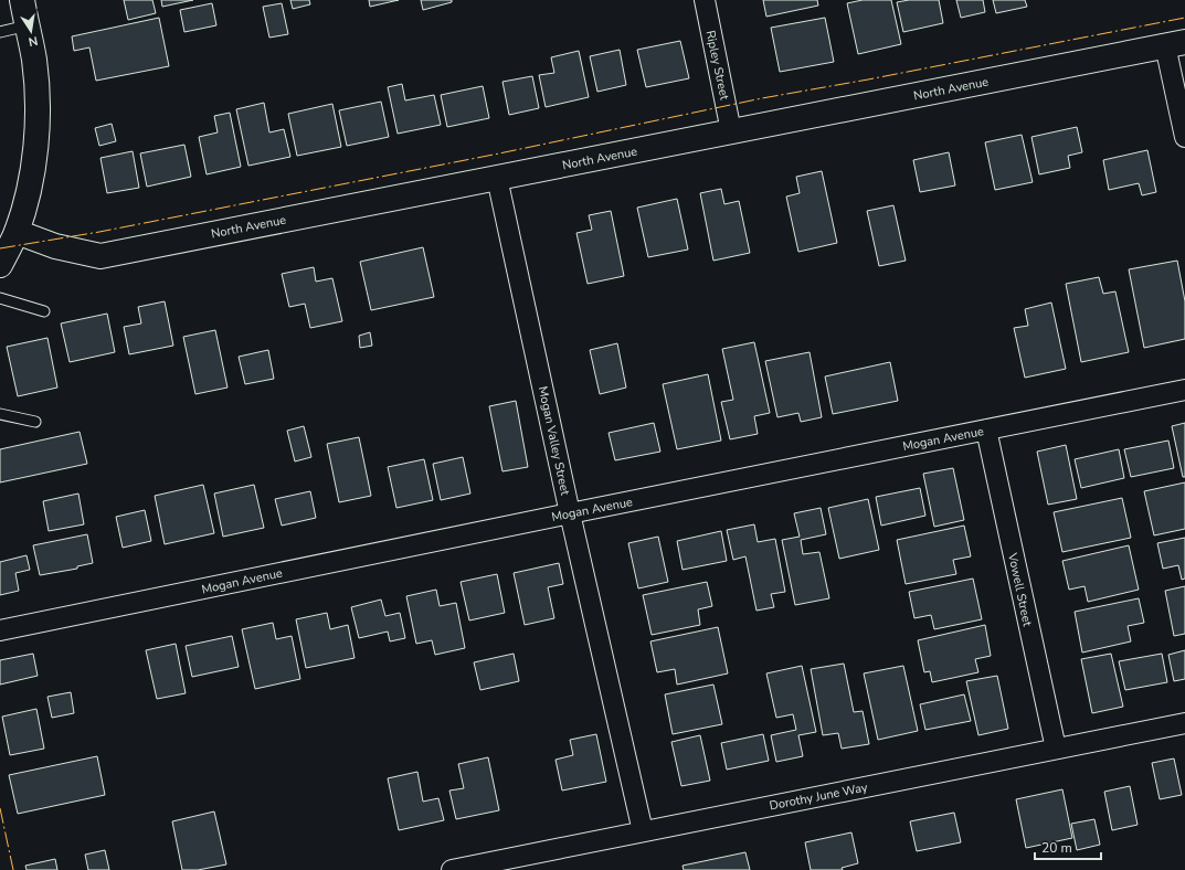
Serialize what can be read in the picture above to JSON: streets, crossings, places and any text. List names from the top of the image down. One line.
{"streets":{"street":["Ripley Street","North Avenue","Mogan Avenue","Mogan Valley Street","Vowell Street","Dorothy June Way"]},"crossings":[["Ripley Street","North Avenue"],["North Avenue","Mogan Valley Street"],["Mogan Avenue","Mogan Valley Street"],["Mogan Avenue","Vowell Street"],["Mogan Valley Street","Dorothy June Way"],["Vowell Street","Dorothy June Way"]],"scale_bar":"20 m","north":"bottom"}
